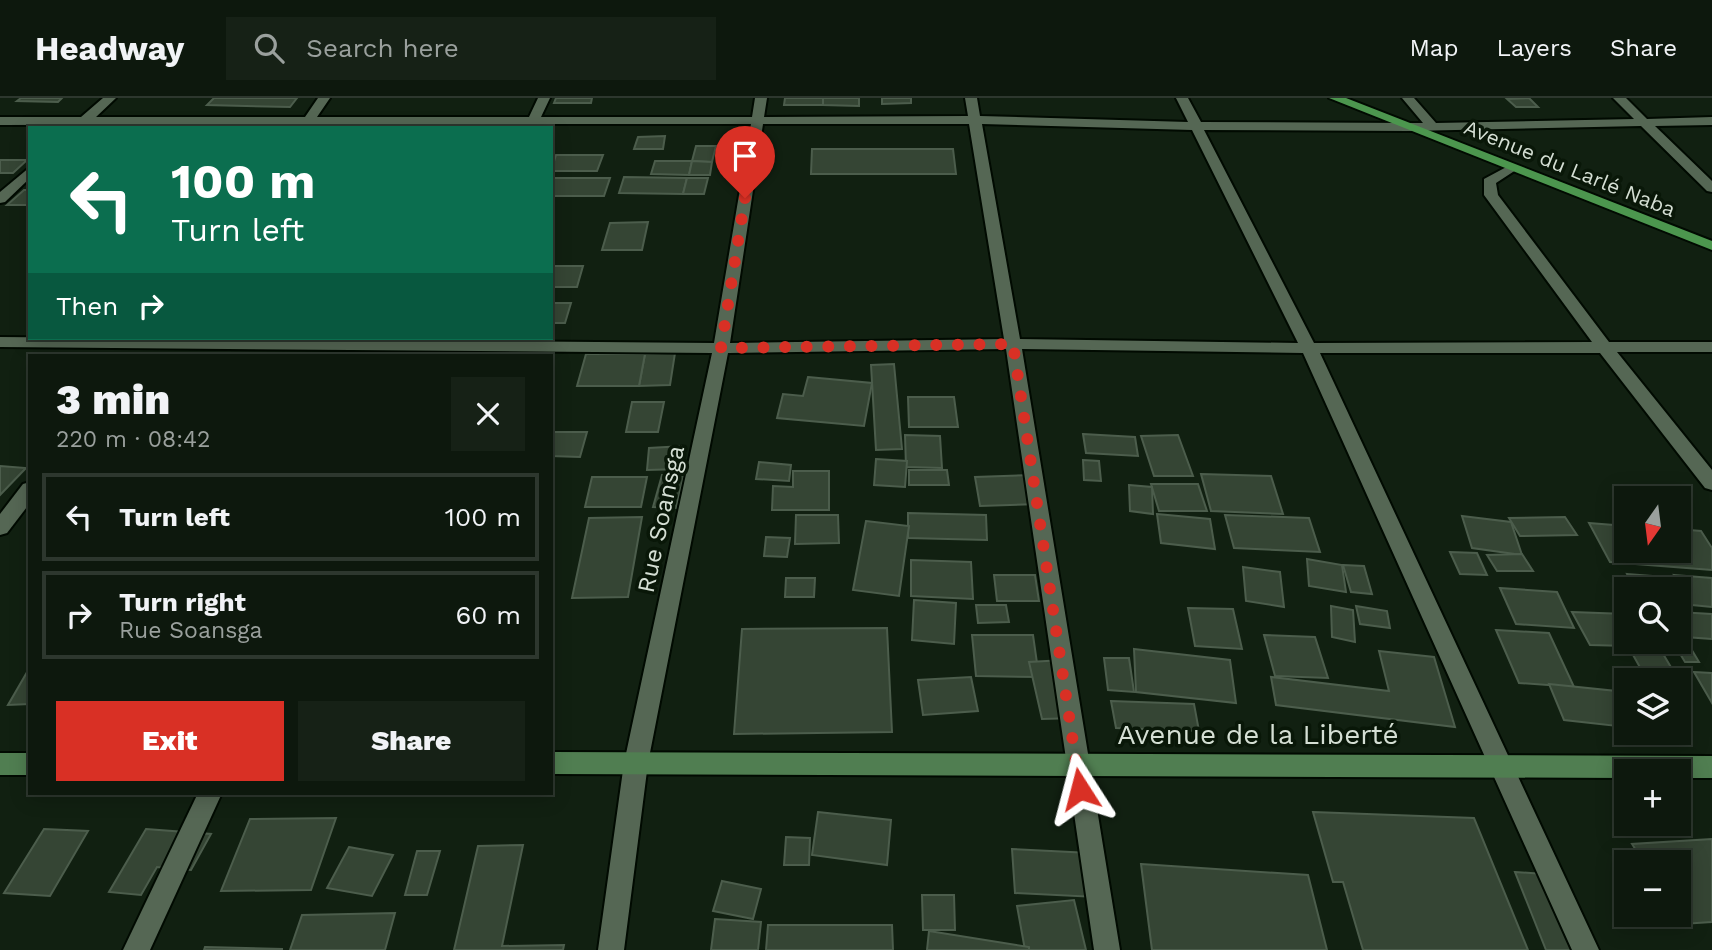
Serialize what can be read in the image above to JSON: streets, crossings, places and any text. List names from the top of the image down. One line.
{"streets":{"main road":["Avenue du Larlé Naba","Avenue de la Liberté"],"street":["Rue Soansga"]},"crossings":[["Rue Soansga","Avenue de la Liberté"]],"north":"bottom","page":{"header":"Headway","search":"Search here","nav":["Map","Layers","Share"],"turn":["100 m","Turn left"],"then":"Then","heading":["3 min","220 m · 08:42"],"list":[{"name":"Turn left","value":"100 m"},{"name":"Turn right","note":"Rue Soansga","value":"60 m"}],"map_buttons":["+","−"],"buttons":["Exit","Share"]}}
